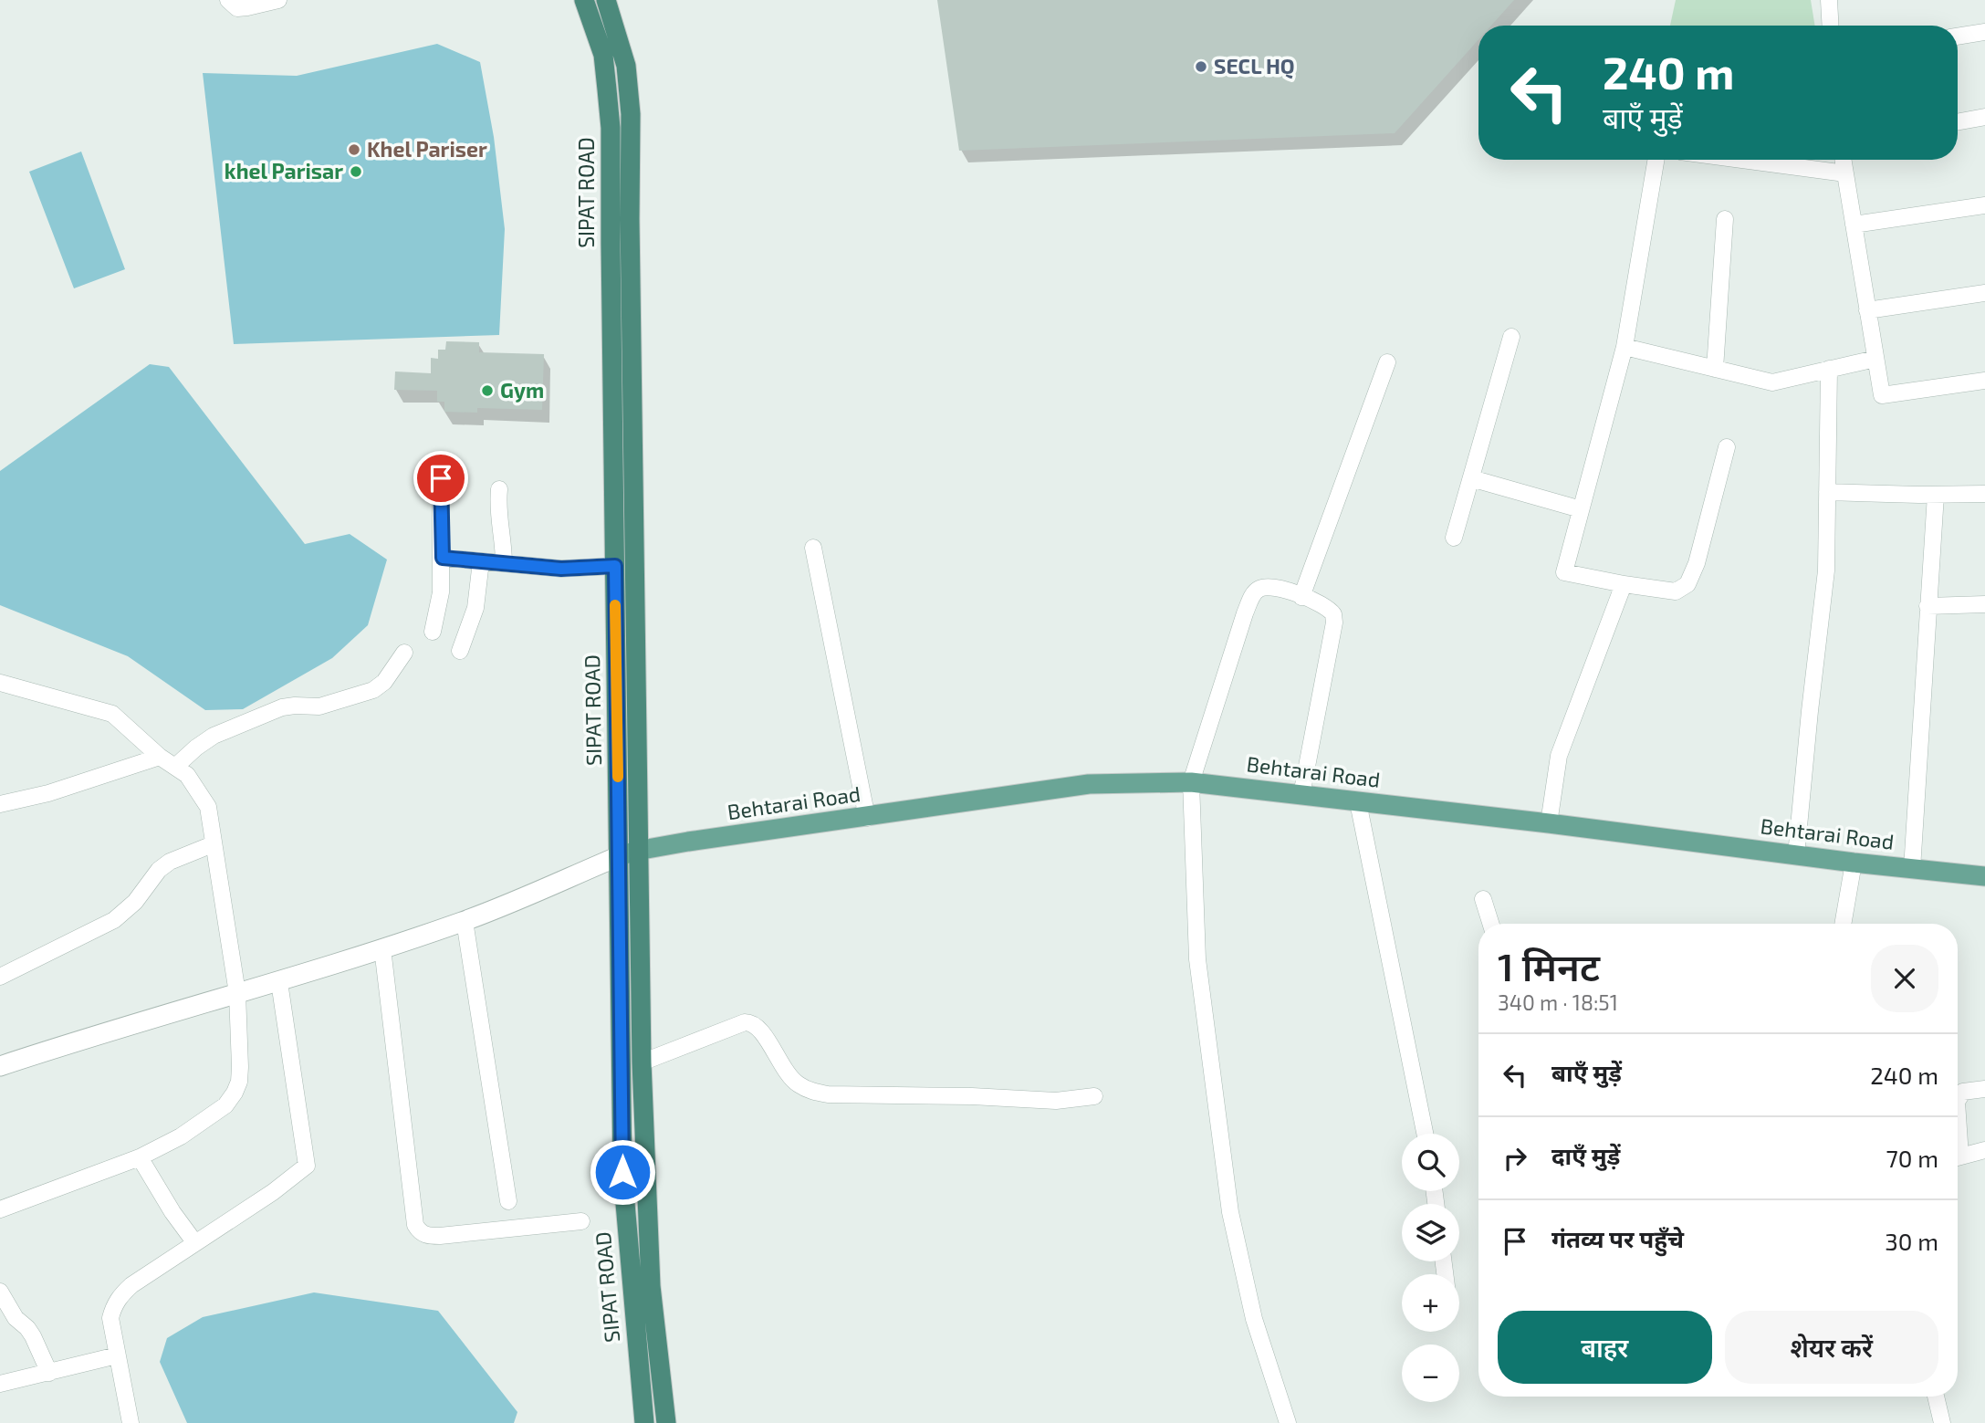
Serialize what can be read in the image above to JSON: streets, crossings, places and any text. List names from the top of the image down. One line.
{"streets":{"highway":["SIPAT ROAD"],"main road":["Behtarai Road"]},"crossings":[["SIPAT ROAD","Behtarai Road"]],"places":["SECL HQ","Khel Pariser","khel Parisar","Gym"],"page":{"turn":["240 m","बाएँ मुड़ें"],"heading":["1 मिनट","340 m · 18:51"],"list":[{"name":"बाएँ मुड़ें","value":"240 m"},{"name":"दाएँ मुड़ें","value":"70 m"},{"name":"गंतव्य पर पहुँचे","value":"30 m"}],"map_buttons":["+","−"],"buttons":["बाहर","शेयर करें"]}}
